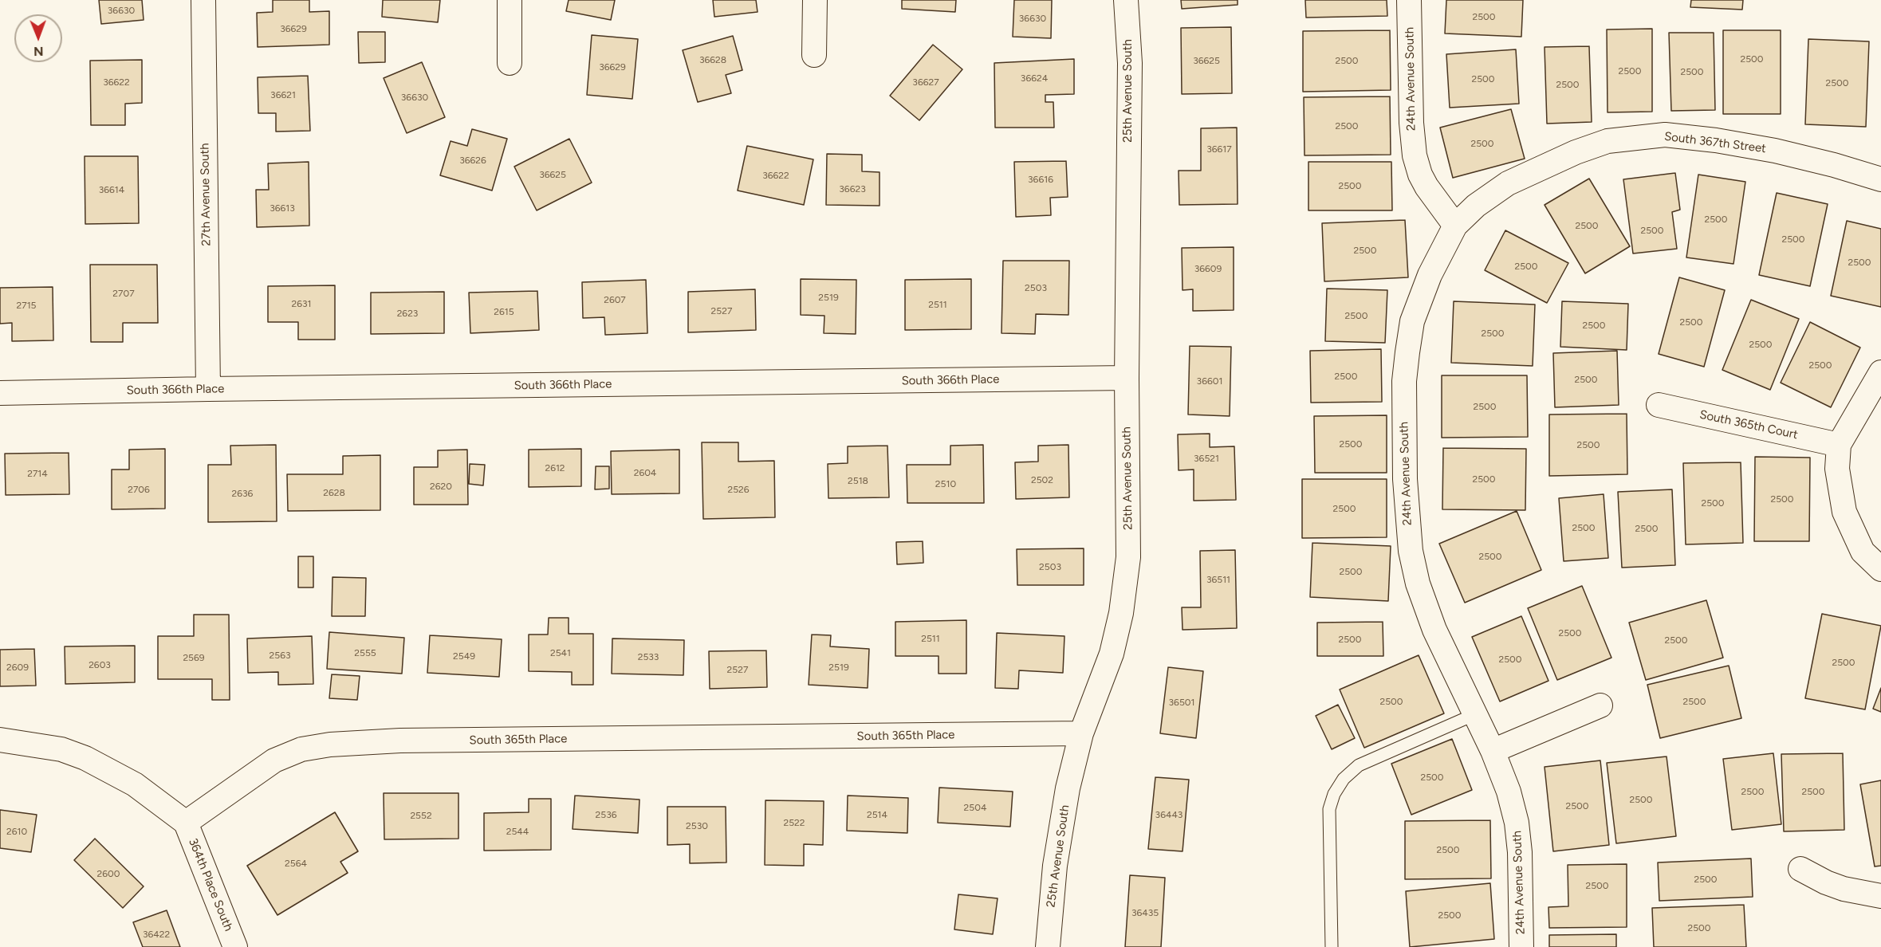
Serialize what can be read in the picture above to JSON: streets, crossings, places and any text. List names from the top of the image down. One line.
{"streets":{"street":["24th Avenue South","25th Avenue South","South 367th Street","27th Avenue South","South 366th Place","South 365th Court","South 365th Place","364th Place South"]},"crossings":[["24th Avenue South","South 367th Street"],["25th Avenue South","South 366th Place"],["25th Avenue South","South 365th Place"],["27th Avenue South","South 366th Place"],["South 365th Place","364th Place South"]],"house_numbers":["36630","2500","36630","36629","2500","36628","36625","2500","36629","2500","2500","36624","2500","36622","36627","2500","2500","36621","36630","2500","2500","36617","36626","36625","36622","36616","2500","36623","36614","36613","2500","2500","2500","2500","2500","2500","2500","36609","2503","2707","2519","2607","2631","2511","2715","2527","2615","2623","2500","2500","2500","2500","2500","2500","2500","2500","36601","2500","2500","2500","36521","2612","2604","2714","2500","2502","2518","2510","2620","2706","2526","2628","2636","2500","2500","2500","2500","2500","2500","2503","2500","36511","2500","2511","2500","2500","2555","2541","2563","2549","2533","2569","2500","2500","2603","2609","2519","2527","2500","2500","36501","2500","2500","2500","2500","2500","2504","2536","2514","36443","2552","2522","2530","2610","2544","2500","2564","2600","2500","2500","36435","2500","2500","36422"],"north":"bottom"}
